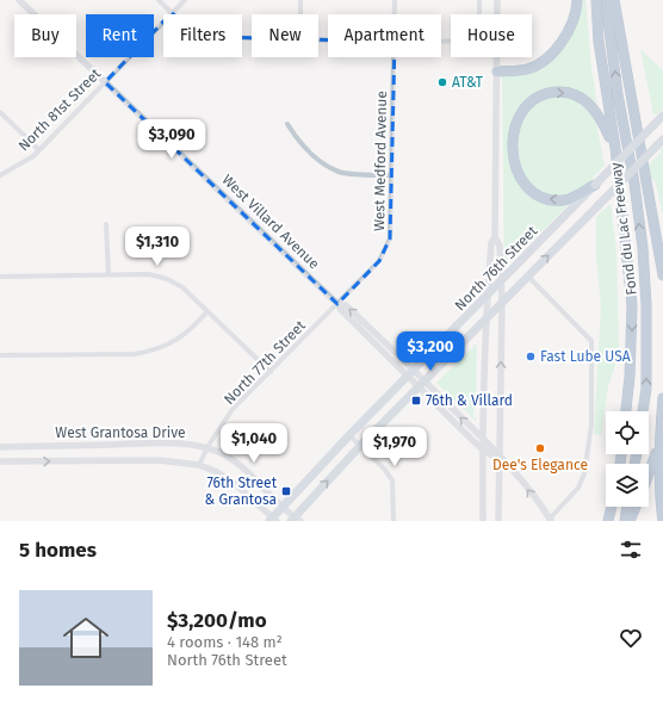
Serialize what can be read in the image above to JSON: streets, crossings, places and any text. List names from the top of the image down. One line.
{"streets":{"highway":["Fond du Lac Freeway"],"main road":["North 76th Street"],"street":["North 81st Street","West Medford Avenue","West Villard Avenue","North 77th Street","West Grantosa Drive"]},"crossings":[["North 81st Street","West Villard Avenue"],["West Medford Avenue","West Villard Avenue"],["West Medford Avenue","North 77th Street"],["West Villard Avenue","North 76th Street"],["West Villard Avenue","North 77th Street"],["North 76th Street","West Grantosa Drive"],["North 77th Street","West Grantosa Drive"]],"places":{"other":["AT&T","Fast Lube USA","Dee's Elegance"],"transit":["76th & Villard","76th Street & Grantosa"]},"page":{"chip":["Buy","Rent","Filters","New","Apartment","House"],"price":["$3,090","$1,310","$3,200","$1,040","$1,970"],"heading":"5 homes","list":[{"name":"$3,200/mo","note":"4 rooms · 148 m² · North 76th Street"}]}}
